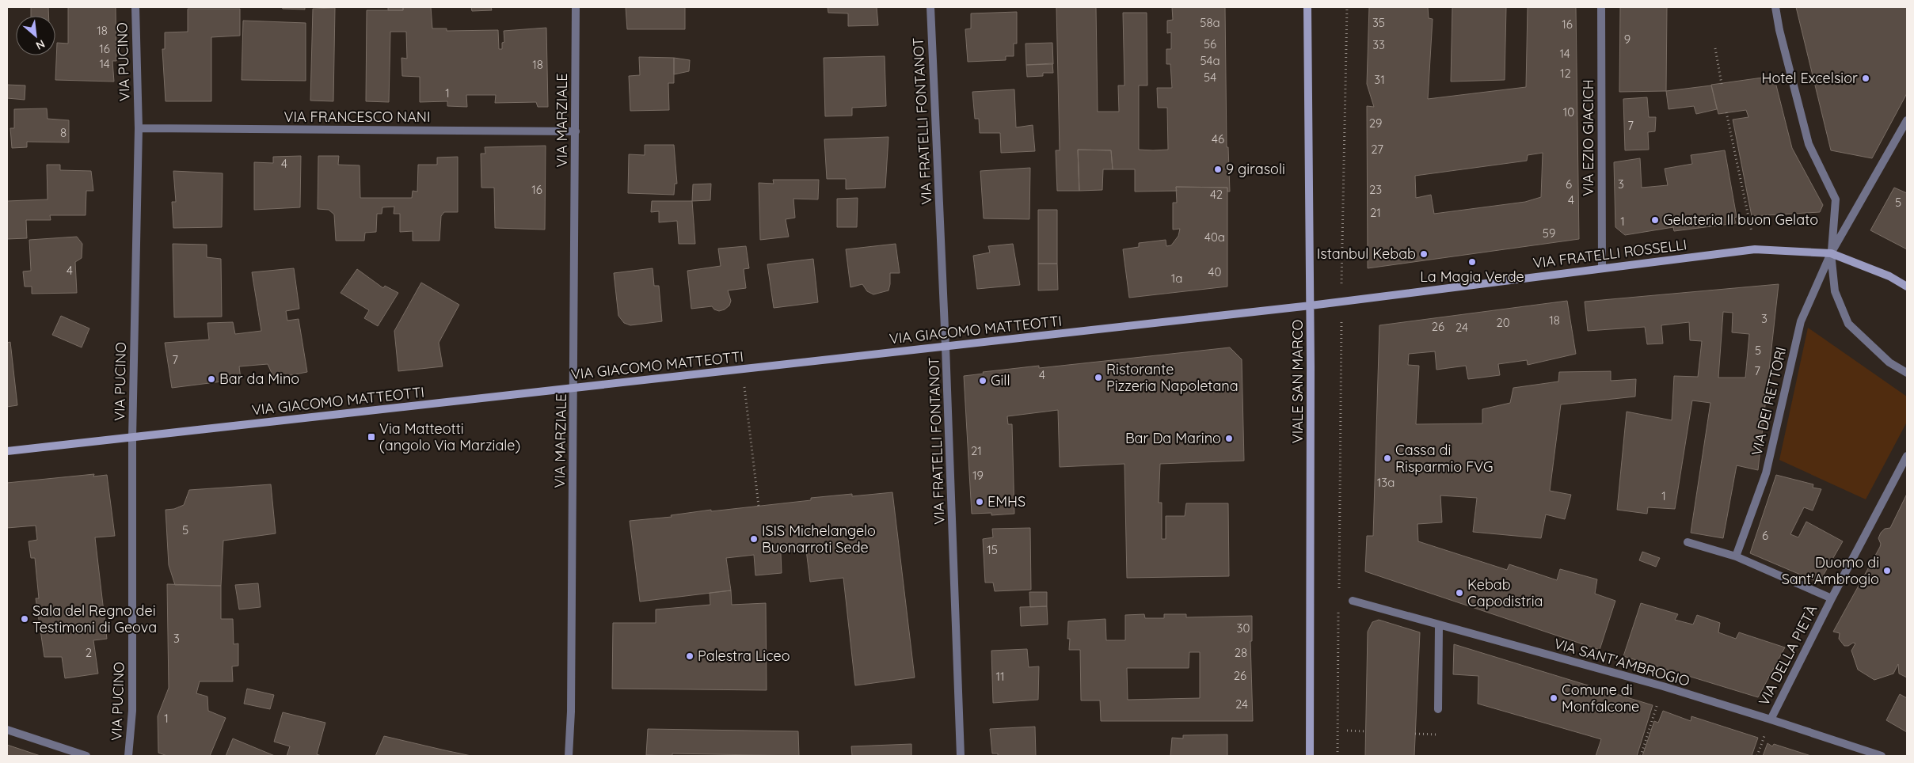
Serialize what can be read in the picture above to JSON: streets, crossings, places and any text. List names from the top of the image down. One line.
{"streets":{"main road":["VIA FRATELLI ROSSELLI","VIA GIACOMO MATTEOTTI","VIALE SAN MARCO"],"street":["VIA PUCINO","VIA FRANCESCO NANI","VIA MARZIALE","VIA FRATELLI FONTANOT","VIA EZIO GIACICH","VIA DEI RETTORI","VIA DELLA PIETÀ","VIA SANT'AMBROGIO"]},"crossings":[["VIA PUCINO","VIA FRANCESCO NANI"],["VIA PUCINO","VIA GIACOMO MATTEOTTI"],["VIA FRANCESCO NANI","VIA MARZIALE"],["VIA MARZIALE","VIA GIACOMO MATTEOTTI"],["VIA FRATELLI FONTANOT","VIA GIACOMO MATTEOTTI"],["VIA EZIO GIACICH","VIA FRATELLI ROSSELLI"],["VIA FRATELLI ROSSELLI","VIA GIACOMO MATTEOTTI"],["VIA FRATELLI ROSSELLI","VIALE SAN MARCO"],["VIA FRATELLI ROSSELLI","VIA DEI RETTORI"],["VIA GIACOMO MATTEOTTI","VIALE SAN MARCO"],["VIA DELLA PIETÀ","VIA SANT'AMBROGIO"]],"places":{"other":["Hotel Excelsior","9 girasoli","Gelateria Il buon Gelato","Istanbul Kebab","La Magia Verde","Ristorante Pizzeria Napoletana","Bar da Mino","Gill","Bar Da Marino","Cassa di Risparmio FVG","EMHS","ISIS Michelangelo Buonarroti Sede","Duomo di Sant'Ambrogio","Kebab Capodistria","Sala del Regno dei Testimoni di Geova","Palestra Liceo","Comune di Monfalcone"],"transit":["Via Matteotti (angolo Via Marziale)"]},"house_numbers":["58a","35","16","18","9","56","33","16","14","54a","14","18","12","54","31","1","10","29","7","8","46","27","4","6","3","16","23","42","4","5","21","1","59","40a","4","40","1a","3","18","20","26","24","5","7","7","4","21","19","13a","1","5","6","15","30","3","2","28","26","11","24","1"],"north":"bottom right"}
